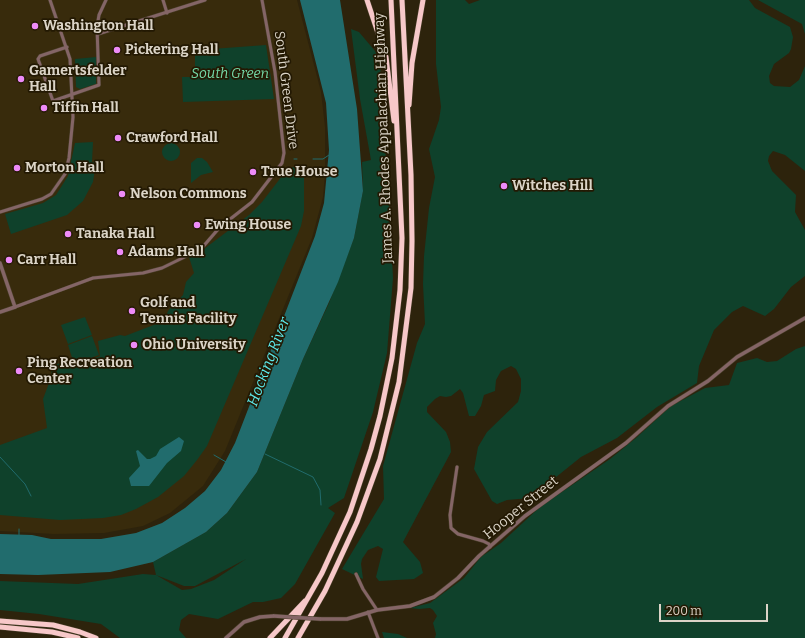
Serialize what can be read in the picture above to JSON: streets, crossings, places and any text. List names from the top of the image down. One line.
{"streets":{"highway":["James A. Rhodes Appalachian Highway"],"street":["South Green Drive","Hooper Street"]},"water":["Hocking River"],"parks":["South Green"],"places":["Washington Hall","Pickering Hall","Gamertsfelder Hall","Tiffin Hall","Crawford Hall","Morton Hall","True House","Witches Hill","Nelson Commons","Ewing House","Tanaka Hall","Adams Hall","Carr Hall","Golf and Tennis Facility","Ohio University","Ping Recreation Center"],"scale_bar":"200 m"}
